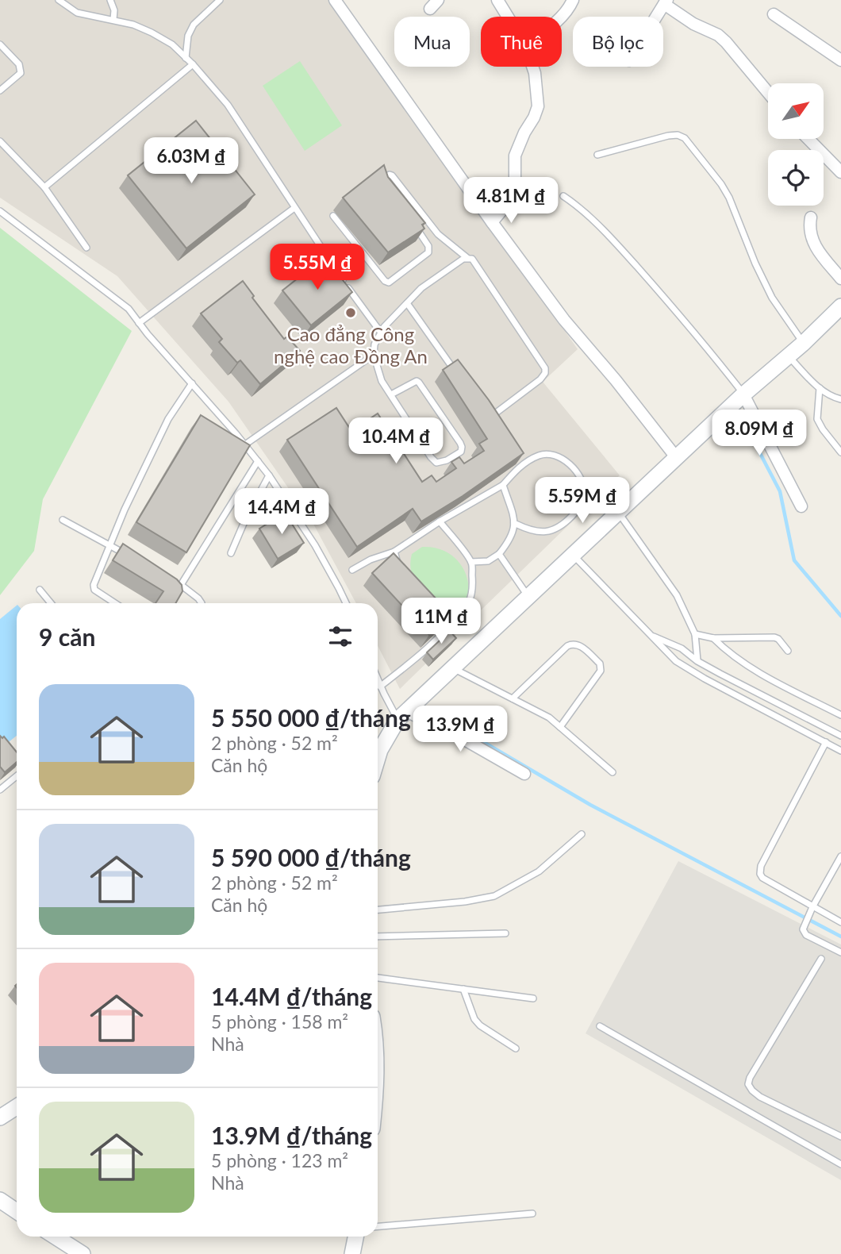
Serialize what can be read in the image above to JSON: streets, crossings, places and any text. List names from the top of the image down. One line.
{"places":["Cao đẳng Công nghệ cao Đồng An"],"north":"top right","page":{"chip":["Mua","Thuê","Bộ lọc"],"price":["6.03M ₫","4.81M ₫","5.55M ₫","8.09M ₫","10.4M ₫","5.59M ₫","14.4M ₫","11M ₫","13.9M ₫"],"heading":"9 căn","list":[{"name":"5 550 000 ₫/tháng","note":"2 phòng · 52 m² · Căn hộ"},{"name":"5 590 000 ₫/tháng","note":"2 phòng · 52 m² · Căn hộ"},{"name":"14.4M ₫/tháng","note":"5 phòng · 158 m² · Nhà"},{"name":"13.9M ₫/tháng","note":"5 phòng · 123 m² · Nhà"}]}}
